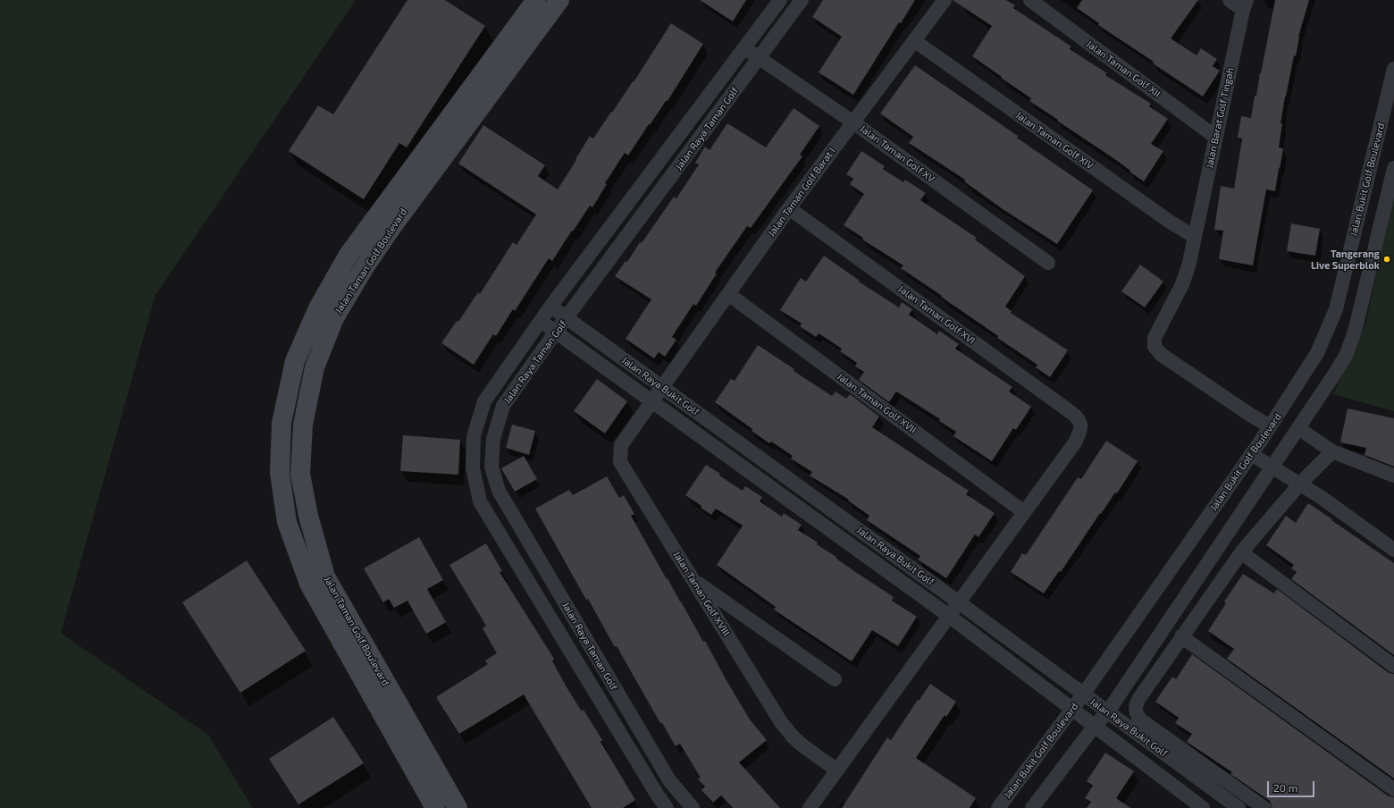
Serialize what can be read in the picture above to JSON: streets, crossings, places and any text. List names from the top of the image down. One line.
{"streets":{"street":["Jalan Taman Golf XII","Jalan Barat Golf Tingah","Jalan Raya Taman Golf","Jalan Taman Golf XIV","Jalan Taman Golf XV","Jalan Bukit Golf Boulevard","Jalan Taman Golf Barat I","Jalan Taman Golf Boulevard","Jalan Taman Golf XVI","Jalan Raya Bukit Golf","Jalan Taman Golf XVII","Jalan Taman Golf XVIII"]},"crossings":[["Jalan Taman Golf XII","Jalan Barat Golf Tingah"],["Jalan Barat Golf Tingah","Jalan Taman Golf XIV"],["Jalan Barat Golf Tingah","Jalan Bukit Golf Boulevard"],["Jalan Raya Taman Golf","Jalan Taman Golf XV"],["Jalan Raya Taman Golf","Jalan Raya Bukit Golf"],["Jalan Taman Golf XIV","Jalan Taman Golf Barat I"],["Jalan Taman Golf XV","Jalan Taman Golf Barat I"],["Jalan Bukit Golf Boulevard","Jalan Raya Bukit Golf"],["Jalan Taman Golf Barat I","Jalan Taman Golf XVI"],["Jalan Taman Golf Barat I","Jalan Raya Bukit Golf"],["Jalan Taman Golf Barat I","Jalan Taman Golf XVII"],["Jalan Taman Golf Barat I","Jalan Taman Golf XVIII"],["Jalan Taman Golf XVI","Jalan Taman Golf XVII"],["Jalan Raya Bukit Golf","Jalan Taman Golf XVIII"]],"places":["Tangerang Live Superblok"],"scale_bar":"20 m"}
